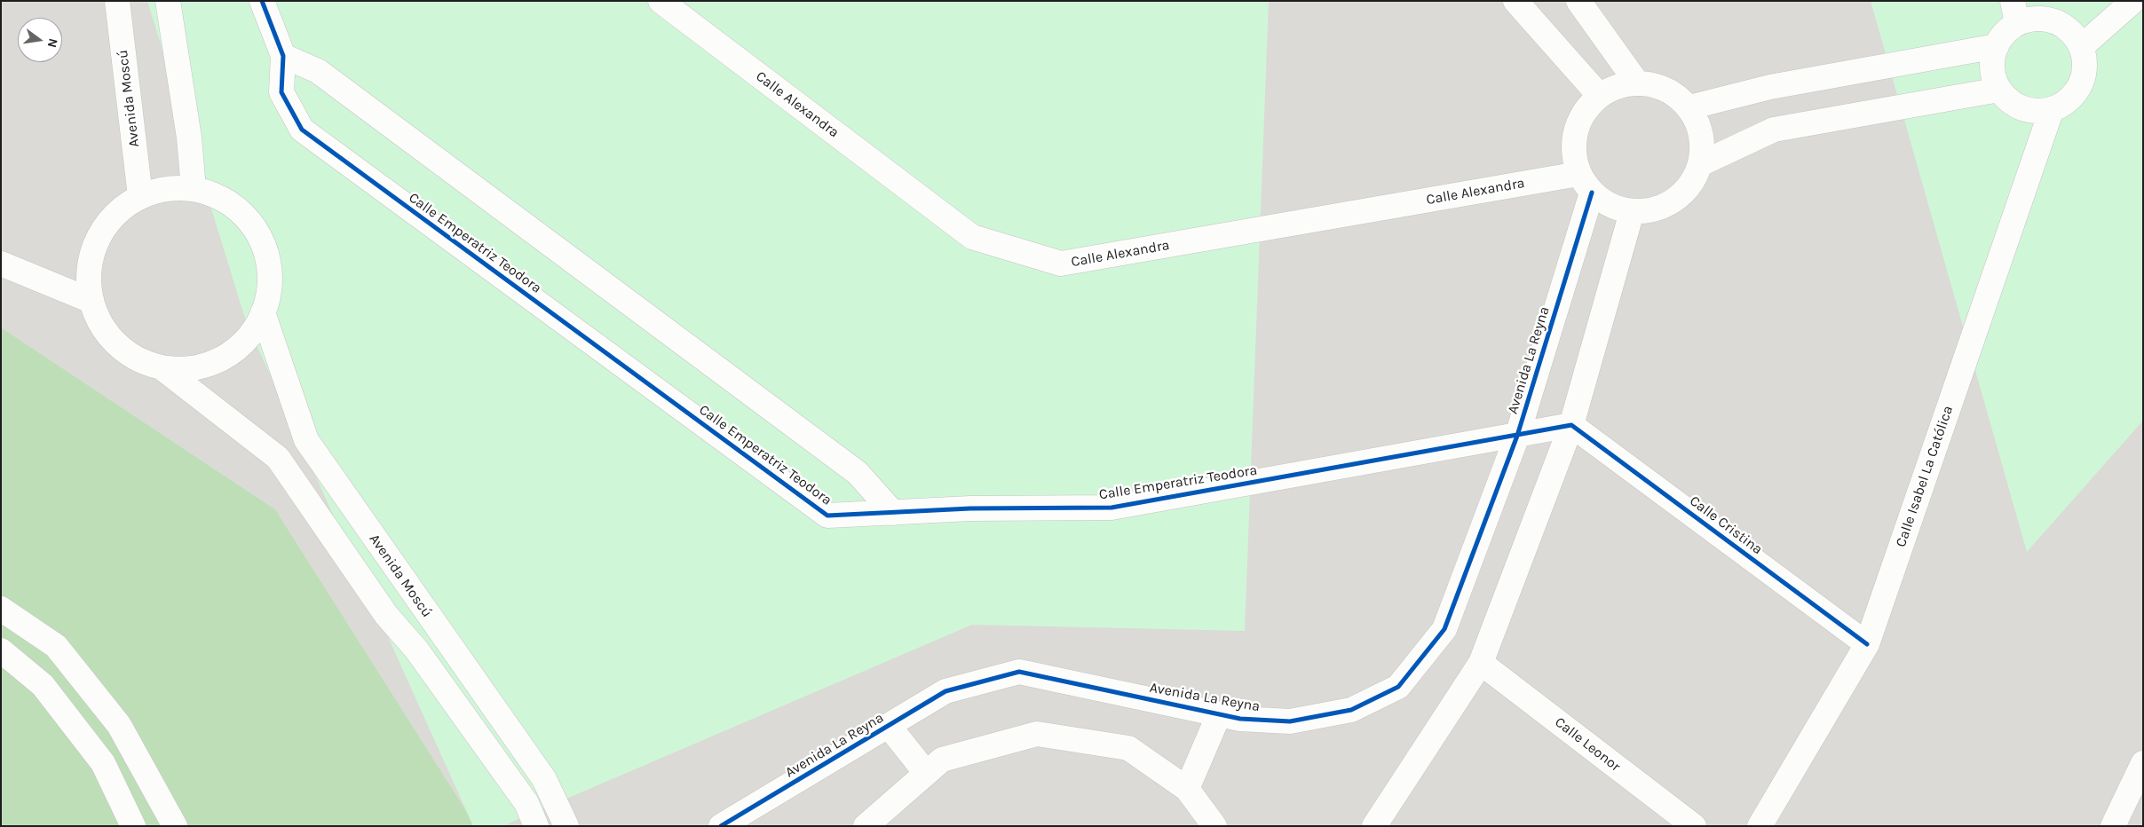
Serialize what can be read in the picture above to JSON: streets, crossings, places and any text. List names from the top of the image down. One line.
{"streets":{"street":["Avenida Moscú","Calle Alexandra","Calle Emperatriz Teodora","Avenida La Reyna","Calle Isabel La Católica","Calle Cristina","Calle Leonor"]},"crossings":[["Calle Alexandra","Avenida La Reyna"],["Calle Emperatriz Teodora","Avenida La Reyna"],["Calle Emperatriz Teodora","Calle Cristina"],["Calle Isabel La Católica","Calle Cristina"]],"north":"right"}
